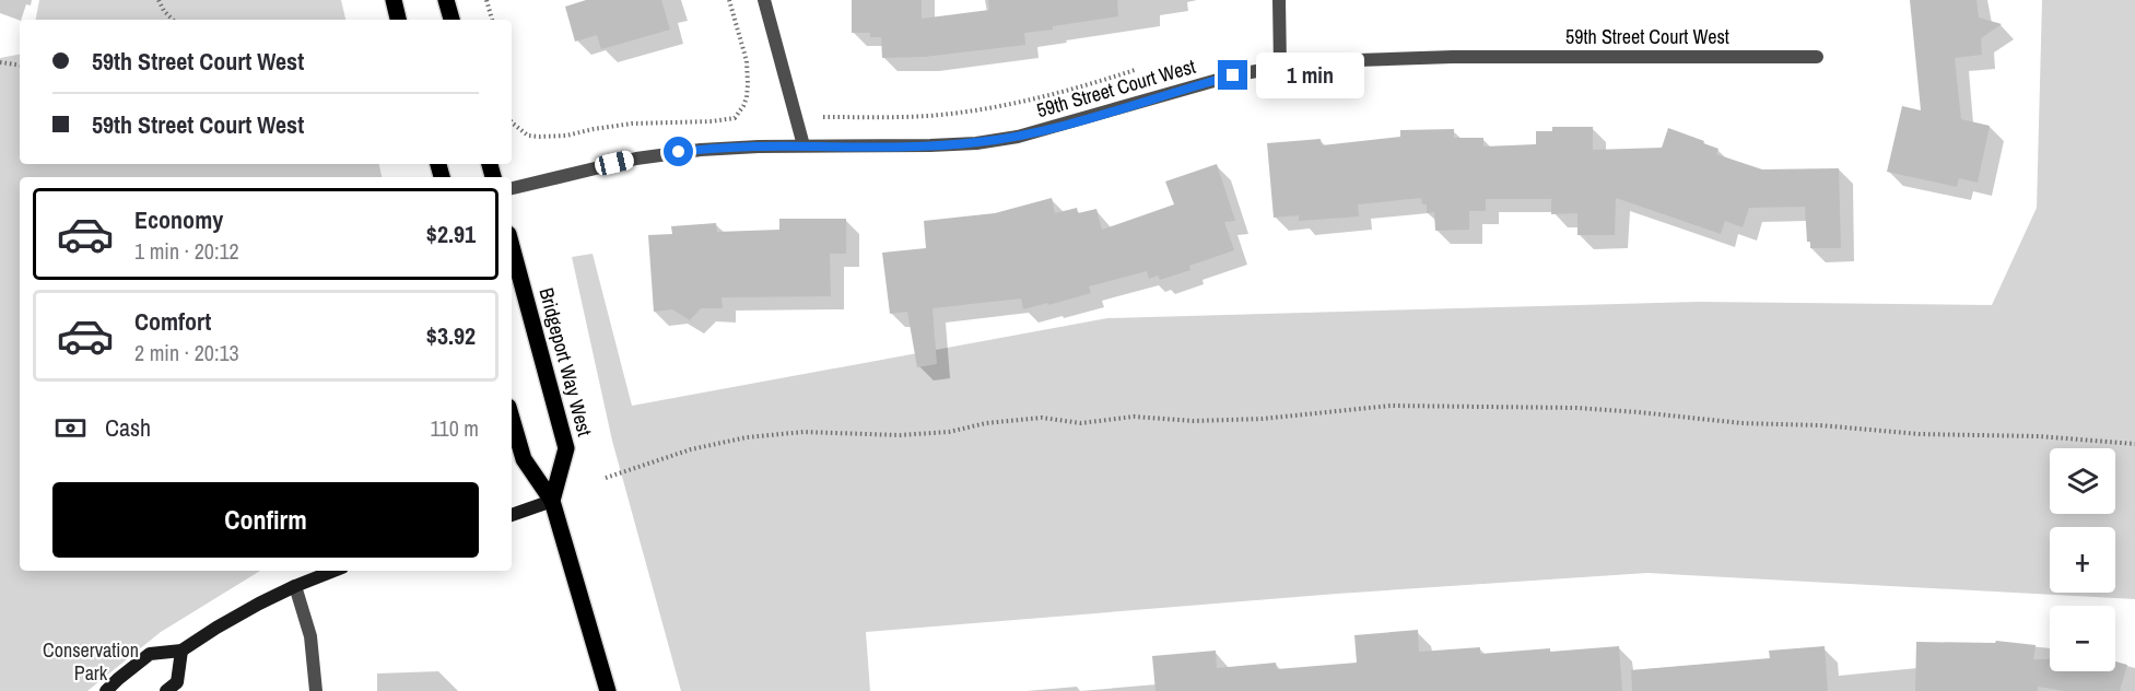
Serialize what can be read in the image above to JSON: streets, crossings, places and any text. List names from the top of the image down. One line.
{"streets":{"main road":["Bridgeport Way West"],"street":["59th Street Court West"]},"parks":["Conservation Park"],"page":{"banner":["59th Street Court West","59th Street Court West"],"bubble":"1 min","list":[{"name":"Economy","note":"1 min · 20:12","value":"$2.91"},{"name":"Comfort","note":"2 min · 20:13","value":"$3.92"}],"pay":["Cash","110 m"],"map_buttons":["+","−"],"buttons":"Confirm"}}
